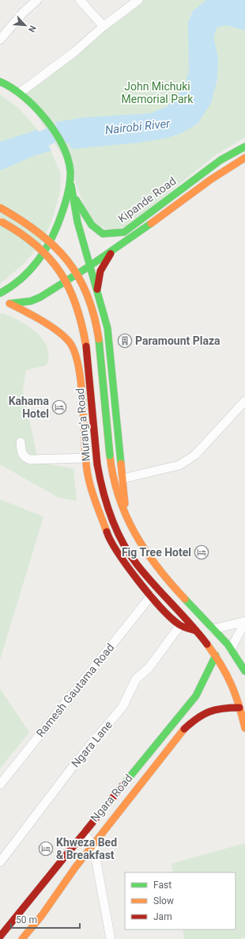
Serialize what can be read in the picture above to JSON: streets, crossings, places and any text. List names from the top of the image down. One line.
{"streets":{"main road":["Kipande Road","Murang'a Road","Ngara Road"],"street":["Ramesh Gautama Road","Ngara Lane"]},"crossings":[["Kipande Road","Murang'a Road"],["Murang'a Road","Ramesh Gautama Road"],["Murang'a Road","Ngara Lane"],["Murang'a Road","Ngara Road"]],"water":["Nairobi River"],"parks":["John Michuki Memorial Park"],"places":{"building":["Paramount Plaza"],"hotel":["Kahama Hotel","Fig Tree Hotel","Khweza Bed & Breakfast"]},"legend":["Fast","Slow","Jam"],"scale_bar":"50 m","north":"bottom right"}
